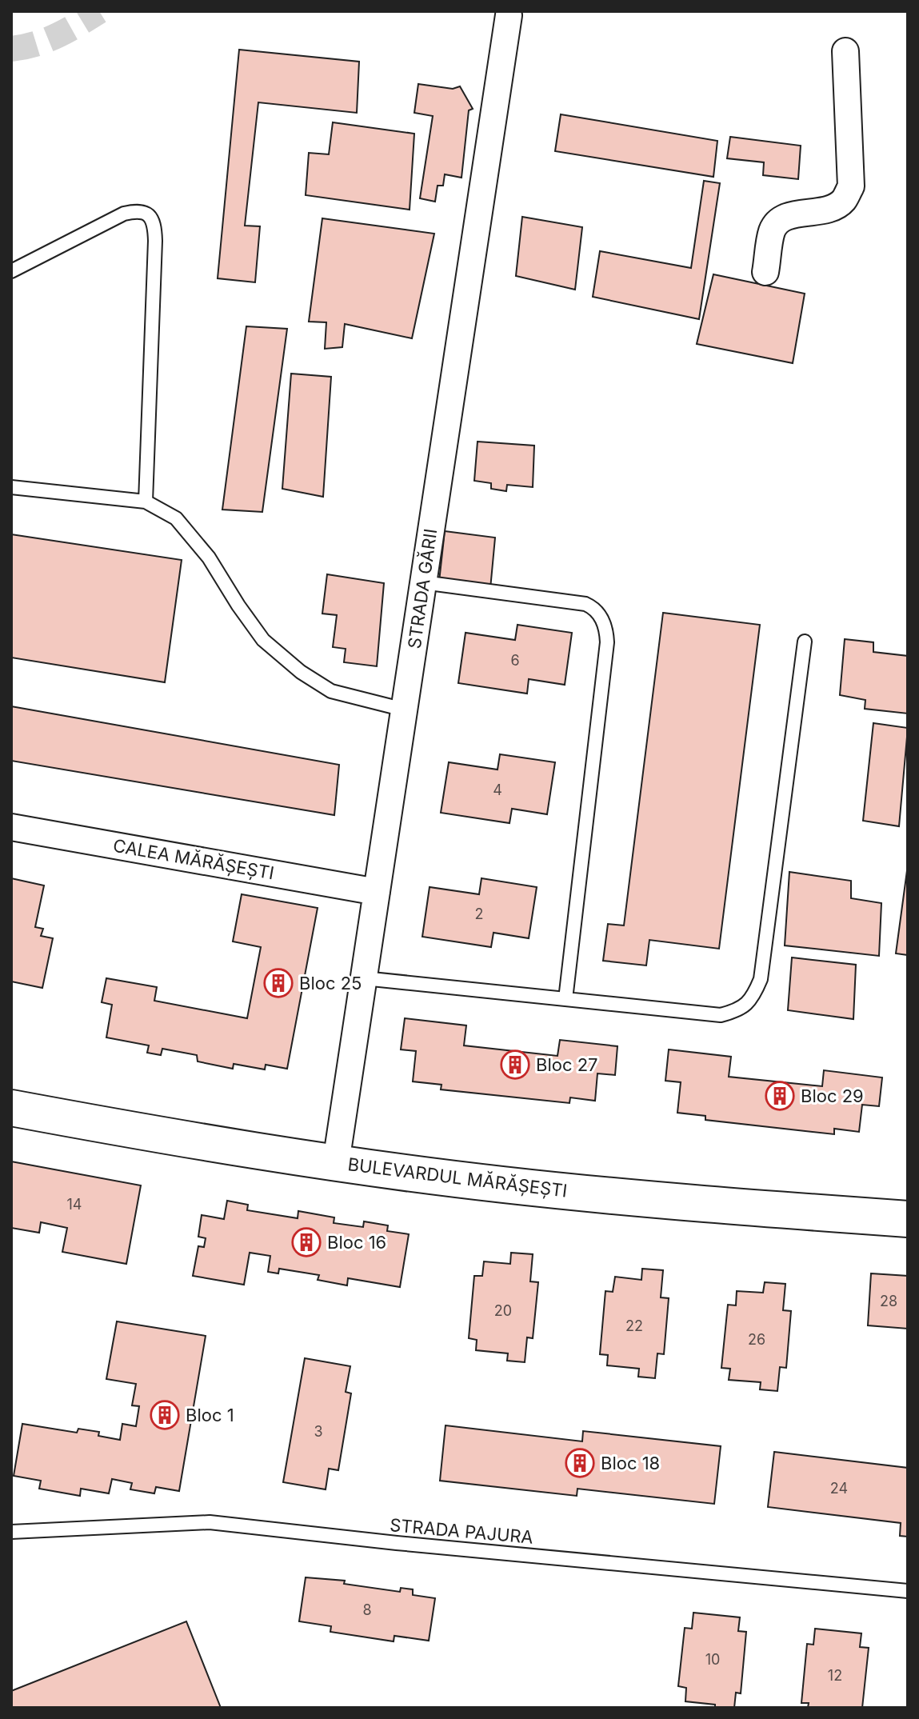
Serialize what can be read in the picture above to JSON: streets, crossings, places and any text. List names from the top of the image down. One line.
{"streets":{"main road":["BULEVARDUL MĂRĂȘEȘTI"],"street":["STRADA GĂRII","CALEA MĂRĂȘEȘTI"],"lane":["STRADA PAJURA"]},"crossings":[["STRADA GĂRII","CALEA MĂRĂȘEȘTI"],["STRADA GĂRII","BULEVARDUL MĂRĂȘEȘTI"]],"places":{"building":["Bloc 25","Bloc 27","Bloc 29","Bloc 16","Bloc 1","Bloc 18"]},"house_numbers":["6","4","2","14","28","20","22","26","3","24","8","10","12"]}
